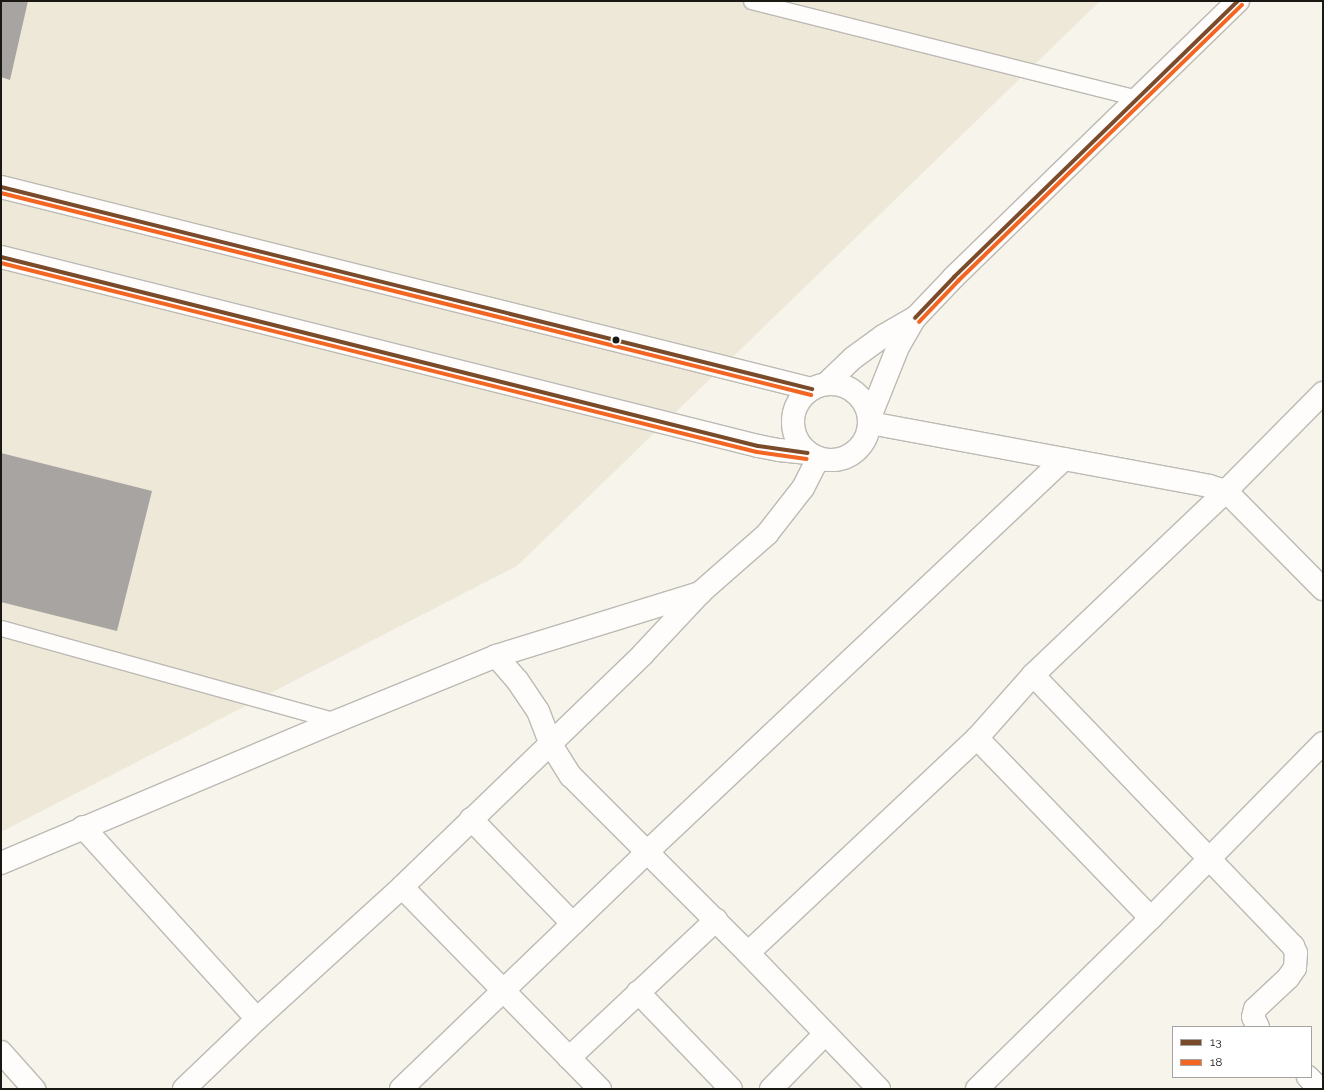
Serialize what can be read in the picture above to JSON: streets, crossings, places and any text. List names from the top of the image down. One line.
{"lines":["transit line 13","transit line 18"],"legend":["13","18"]}
